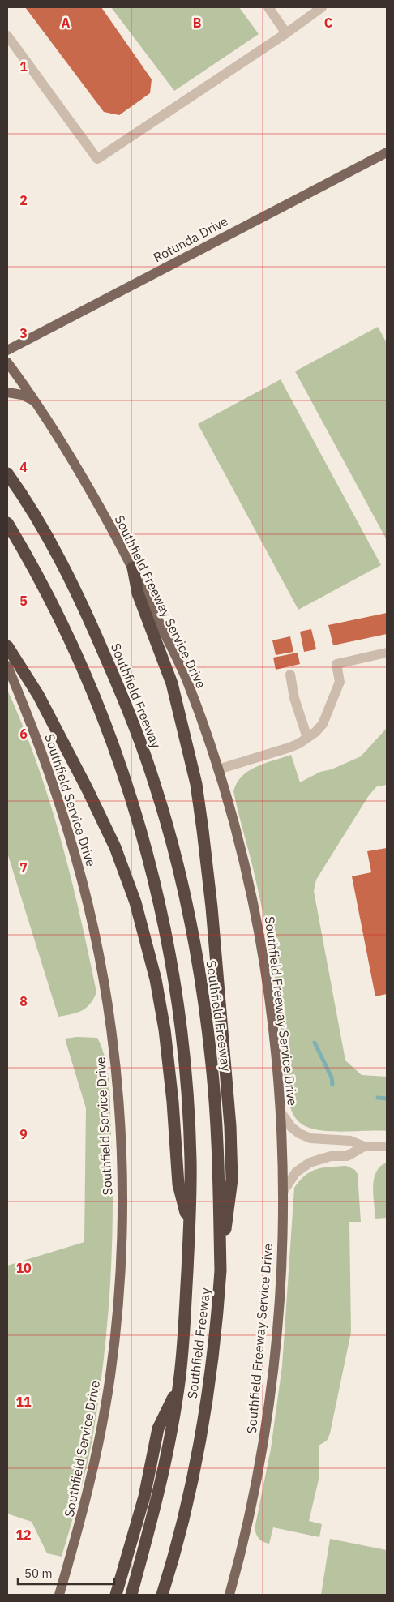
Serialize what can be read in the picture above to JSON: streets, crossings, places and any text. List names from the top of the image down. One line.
{"streets":{"highway":["Southfield Freeway"],"main road":["Rotunda Drive","Southfield Freeway Service Drive","Southfield Service Drive"]},"scale_bar":"50 m","grid":{"columns":["A","B","C"],"rows":["1","2","3","4","5","6","7","8","9","10","11","12"]}}
